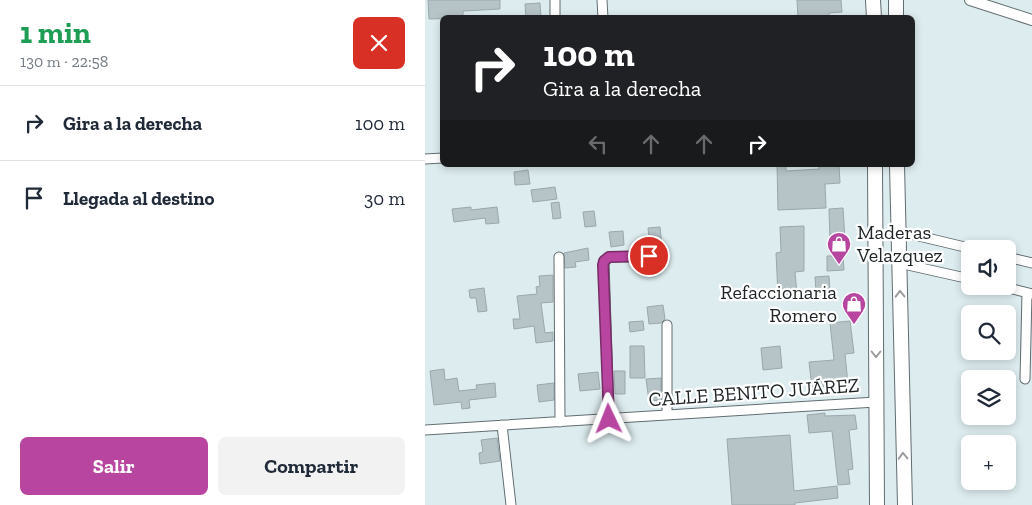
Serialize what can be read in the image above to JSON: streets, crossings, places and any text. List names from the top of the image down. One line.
{"streets":{"street":["CALLE BENITO JUÁREZ"]},"places":{"shop":["Maderas Velazquez","Refaccionaria Romero"]},"page":{"heading":["1 min","130 m · 22:58"],"turn":["100 m","Gira a la derecha"],"list":[{"name":"Gira a la derecha","value":"100 m"},{"name":"Llegada al destino","value":"30 m"}],"map_buttons":"+","buttons":["Salir","Compartir"]}}
